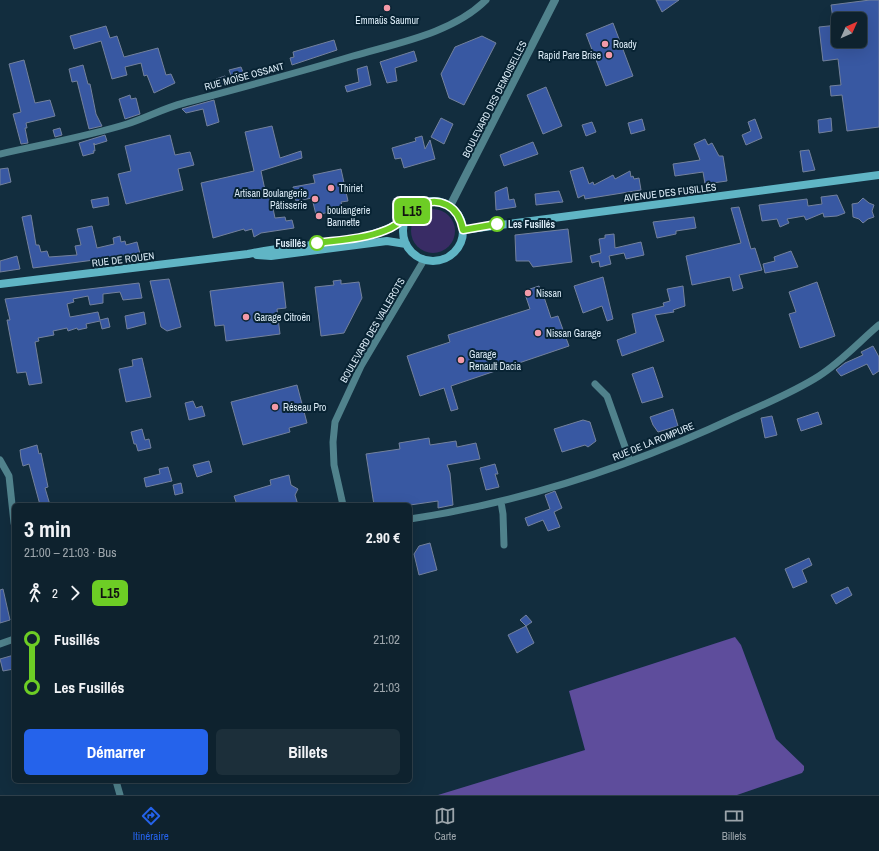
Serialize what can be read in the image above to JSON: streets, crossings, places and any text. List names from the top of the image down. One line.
{"streets":{"main road":["AVENUE DES FUSILLÉS","RUE DE ROUEN"],"street":["RUE MOÏSE OSSANT","BOULEVARD DES DEMOISELLES","BOULEVARD DES VALLEROTS","RUE DE LA ROMPURE"]},"crossings":[["BOULEVARD DES DEMOISELLES","AVENUE DES FUSILLÉS"],["BOULEVARD DES DEMOISELLES","RUE DE ROUEN"],["BOULEVARD DES DEMOISELLES","BOULEVARD DES VALLEROTS"],["AVENUE DES FUSILLÉS","RUE DE ROUEN"],["AVENUE DES FUSILLÉS","BOULEVARD DES VALLEROTS"],["RUE DE ROUEN","BOULEVARD DES VALLEROTS"]],"places":["Emmaüs Saumur","Roady","Rapid Pare Brise","Thiriet","Artisan Boulangerie Pâtisserie","boulangerie Bannette","Les Fusillés","Fusillés","Nissan","Garage Citroën","Nissan Garage","Garage Renault Dacia","Réseau Pro"],"lines":["bus line L15"],"north":"top right","page":{"on_map":"L15","heading":["3 min","21:00 – 21:03 · Bus","2.90 €"],"legs":["2","L15"],"list":[{"name":"Fusillés","value":"21:02"},{"name":"Les Fusillés","value":"21:03"}],"buttons":["Démarrer","Billets"],"tabs":["Itinéraire","Carte","Billets"]}}
